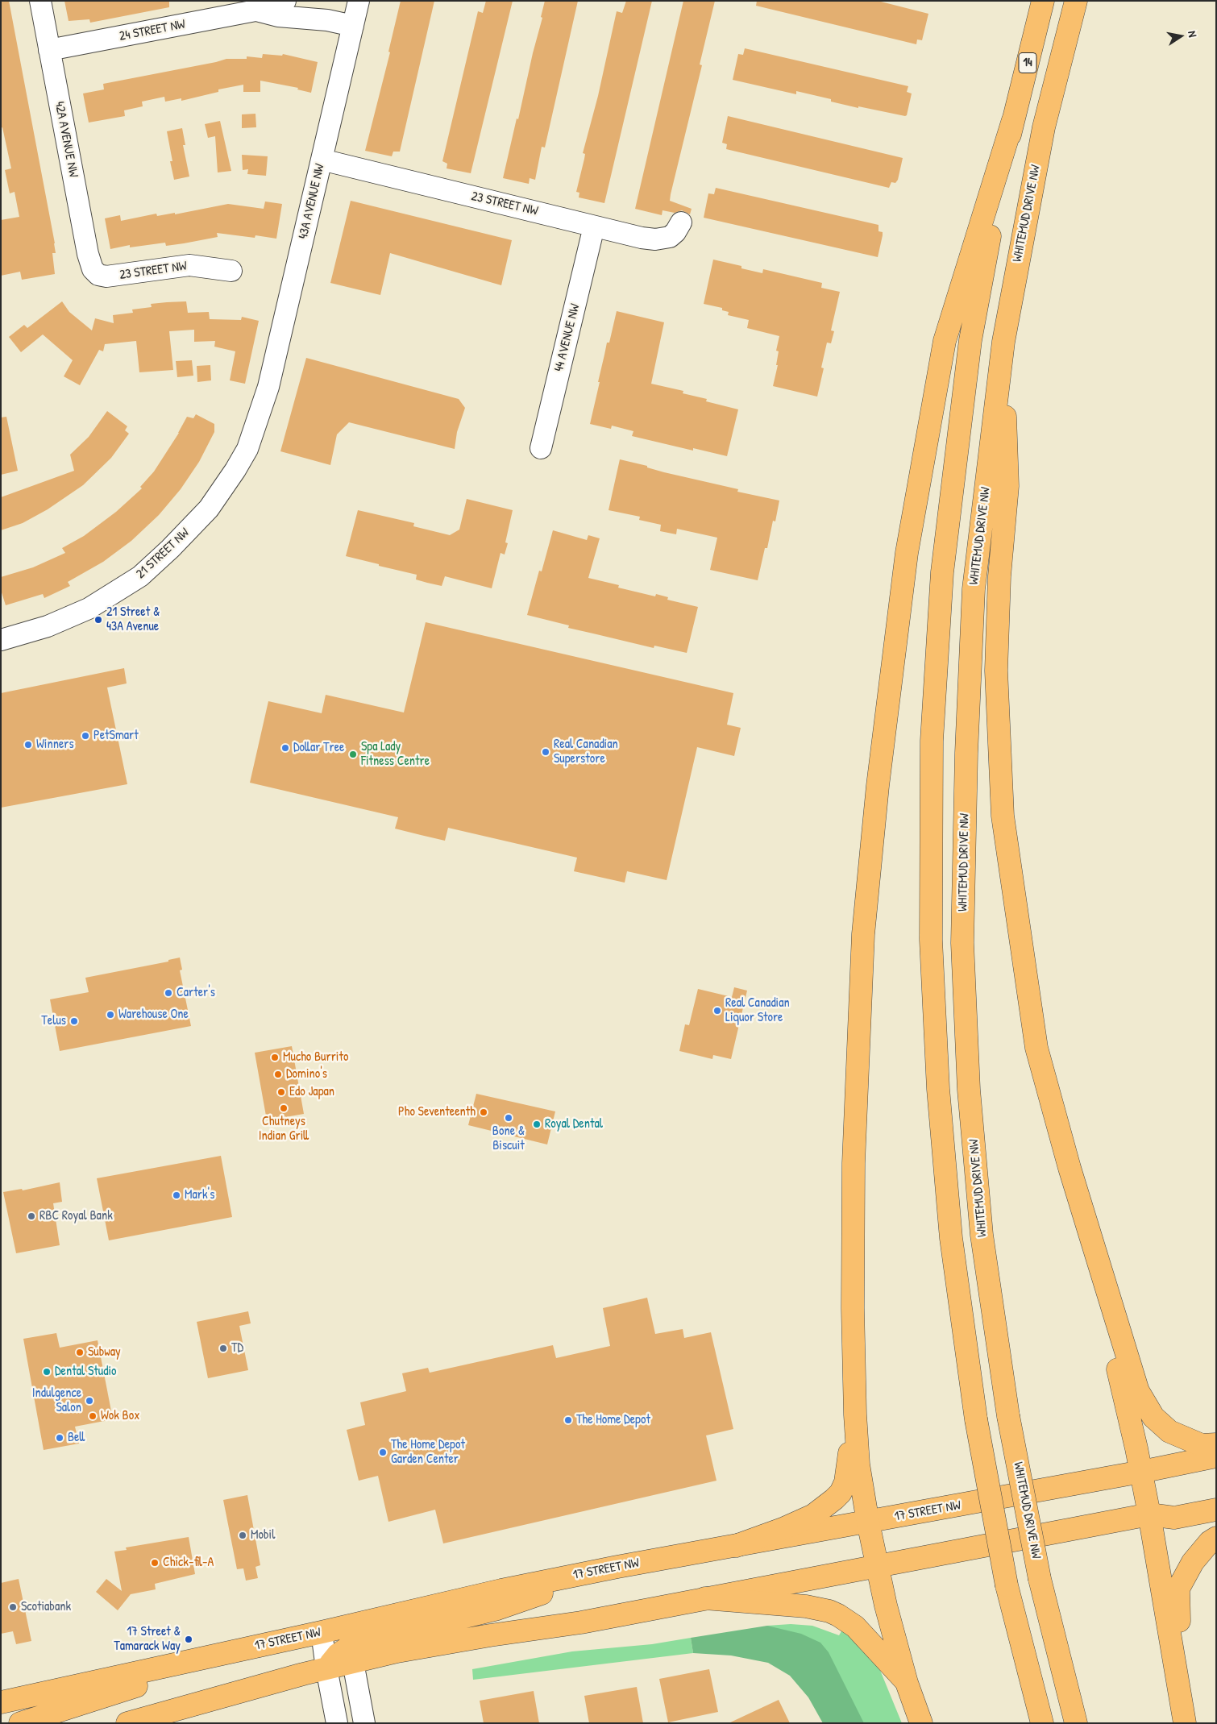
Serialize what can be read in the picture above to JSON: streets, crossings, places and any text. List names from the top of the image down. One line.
{"streets":{"main road":["14","WHITEMUD DRIVE NW","17 STREET NW"],"street":["24 STREET NW","42A AVENUE NW","43A AVENUE NW","23 STREET NW","44 AVENUE NW","21 STREET NW"]},"crossings":[["24 STREET NW","42A AVENUE NW"],["24 STREET NW","43A AVENUE NW"],["42A AVENUE NW","23 STREET NW"],["43A AVENUE NW","23 STREET NW"],["43A AVENUE NW","21 STREET NW"],["23 STREET NW","44 AVENUE NW"]],"places":["21 Street & 43A Avenue","PetSmart","Winners","Dollar Tree","Real Canadian Superstore","Spa Lady Fitness Centre","Carter's","Real Canadian Liquor Store","Warehouse One","Telus","Mucho Burrito","Domino's","Edo Japan","Chutneys Indian Grill","Pho Seventeenth","Bone & Biscuit","Royal Dental","Mark's","RBC Royal Bank","TD","Subway","Dental Studio","Indulgence Salon","Wok Box","The Home Depot","Bell","The Home Depot Garden Center","Mobil","Chick-fil-A","Scotiabank","17 Street & Tamarack Way"],"north":"right"}
